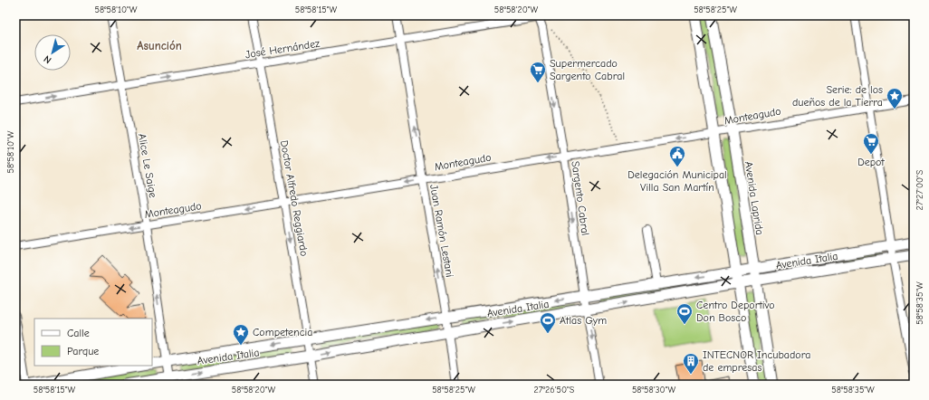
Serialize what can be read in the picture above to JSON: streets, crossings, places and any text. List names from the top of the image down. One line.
{"streets":{"main road":["Avenida Laprida","Avenida Italia"],"street":["José Hernández","Monteagudo","Alice Le Saige","Doctor Alfredo Reggiardo","Sargento Cabral","Juan Ramón Lestani"]},"crossings":[["José Hernández","Alice Le Saige"],["José Hernández","Doctor Alfredo Reggiardo"],["José Hernández","Sargento Cabral"],["José Hernández","Juan Ramón Lestani"],["Monteagudo","Alice Le Saige"],["Monteagudo","Doctor Alfredo Reggiardo"],["Monteagudo","Sargento Cabral"],["Monteagudo","Avenida Laprida"],["Monteagudo","Juan Ramón Lestani"],["Alice Le Saige","Avenida Italia"],["Doctor Alfredo Reggiardo","Avenida Italia"],["Sargento Cabral","Avenida Italia"],["Avenida Laprida","Avenida Italia"],["Juan Ramón Lestani","Avenida Italia"]],"one_way":["José Hernández","Monteagudo","Alice Le Saige","Doctor Alfredo Reggiardo","Sargento Cabral","Juan Ramón Lestani"],"districts":["Asunción"],"places":{"supermarket":["Supermercado Sargento Cabral","Depot"],"place":["Serie: de los dueños de la Tierra","Competencia"],"public building":["Delegación Municipal Villa San Martín"],"sports":["Centro Deportivo Don Bosco","Atlas Gym"],"building":["INTECNOR Incubadora de empresas"]},"legend":["Calle","Parque"],"north":"bottom left","coordinates":["58°58'10\"W","58°58'15\"W","58°58'20\"W","58°58'25\"W","27°27'00\"S","58°58'35\"W","27°26'50\"S","58°58'30\"W"]}
